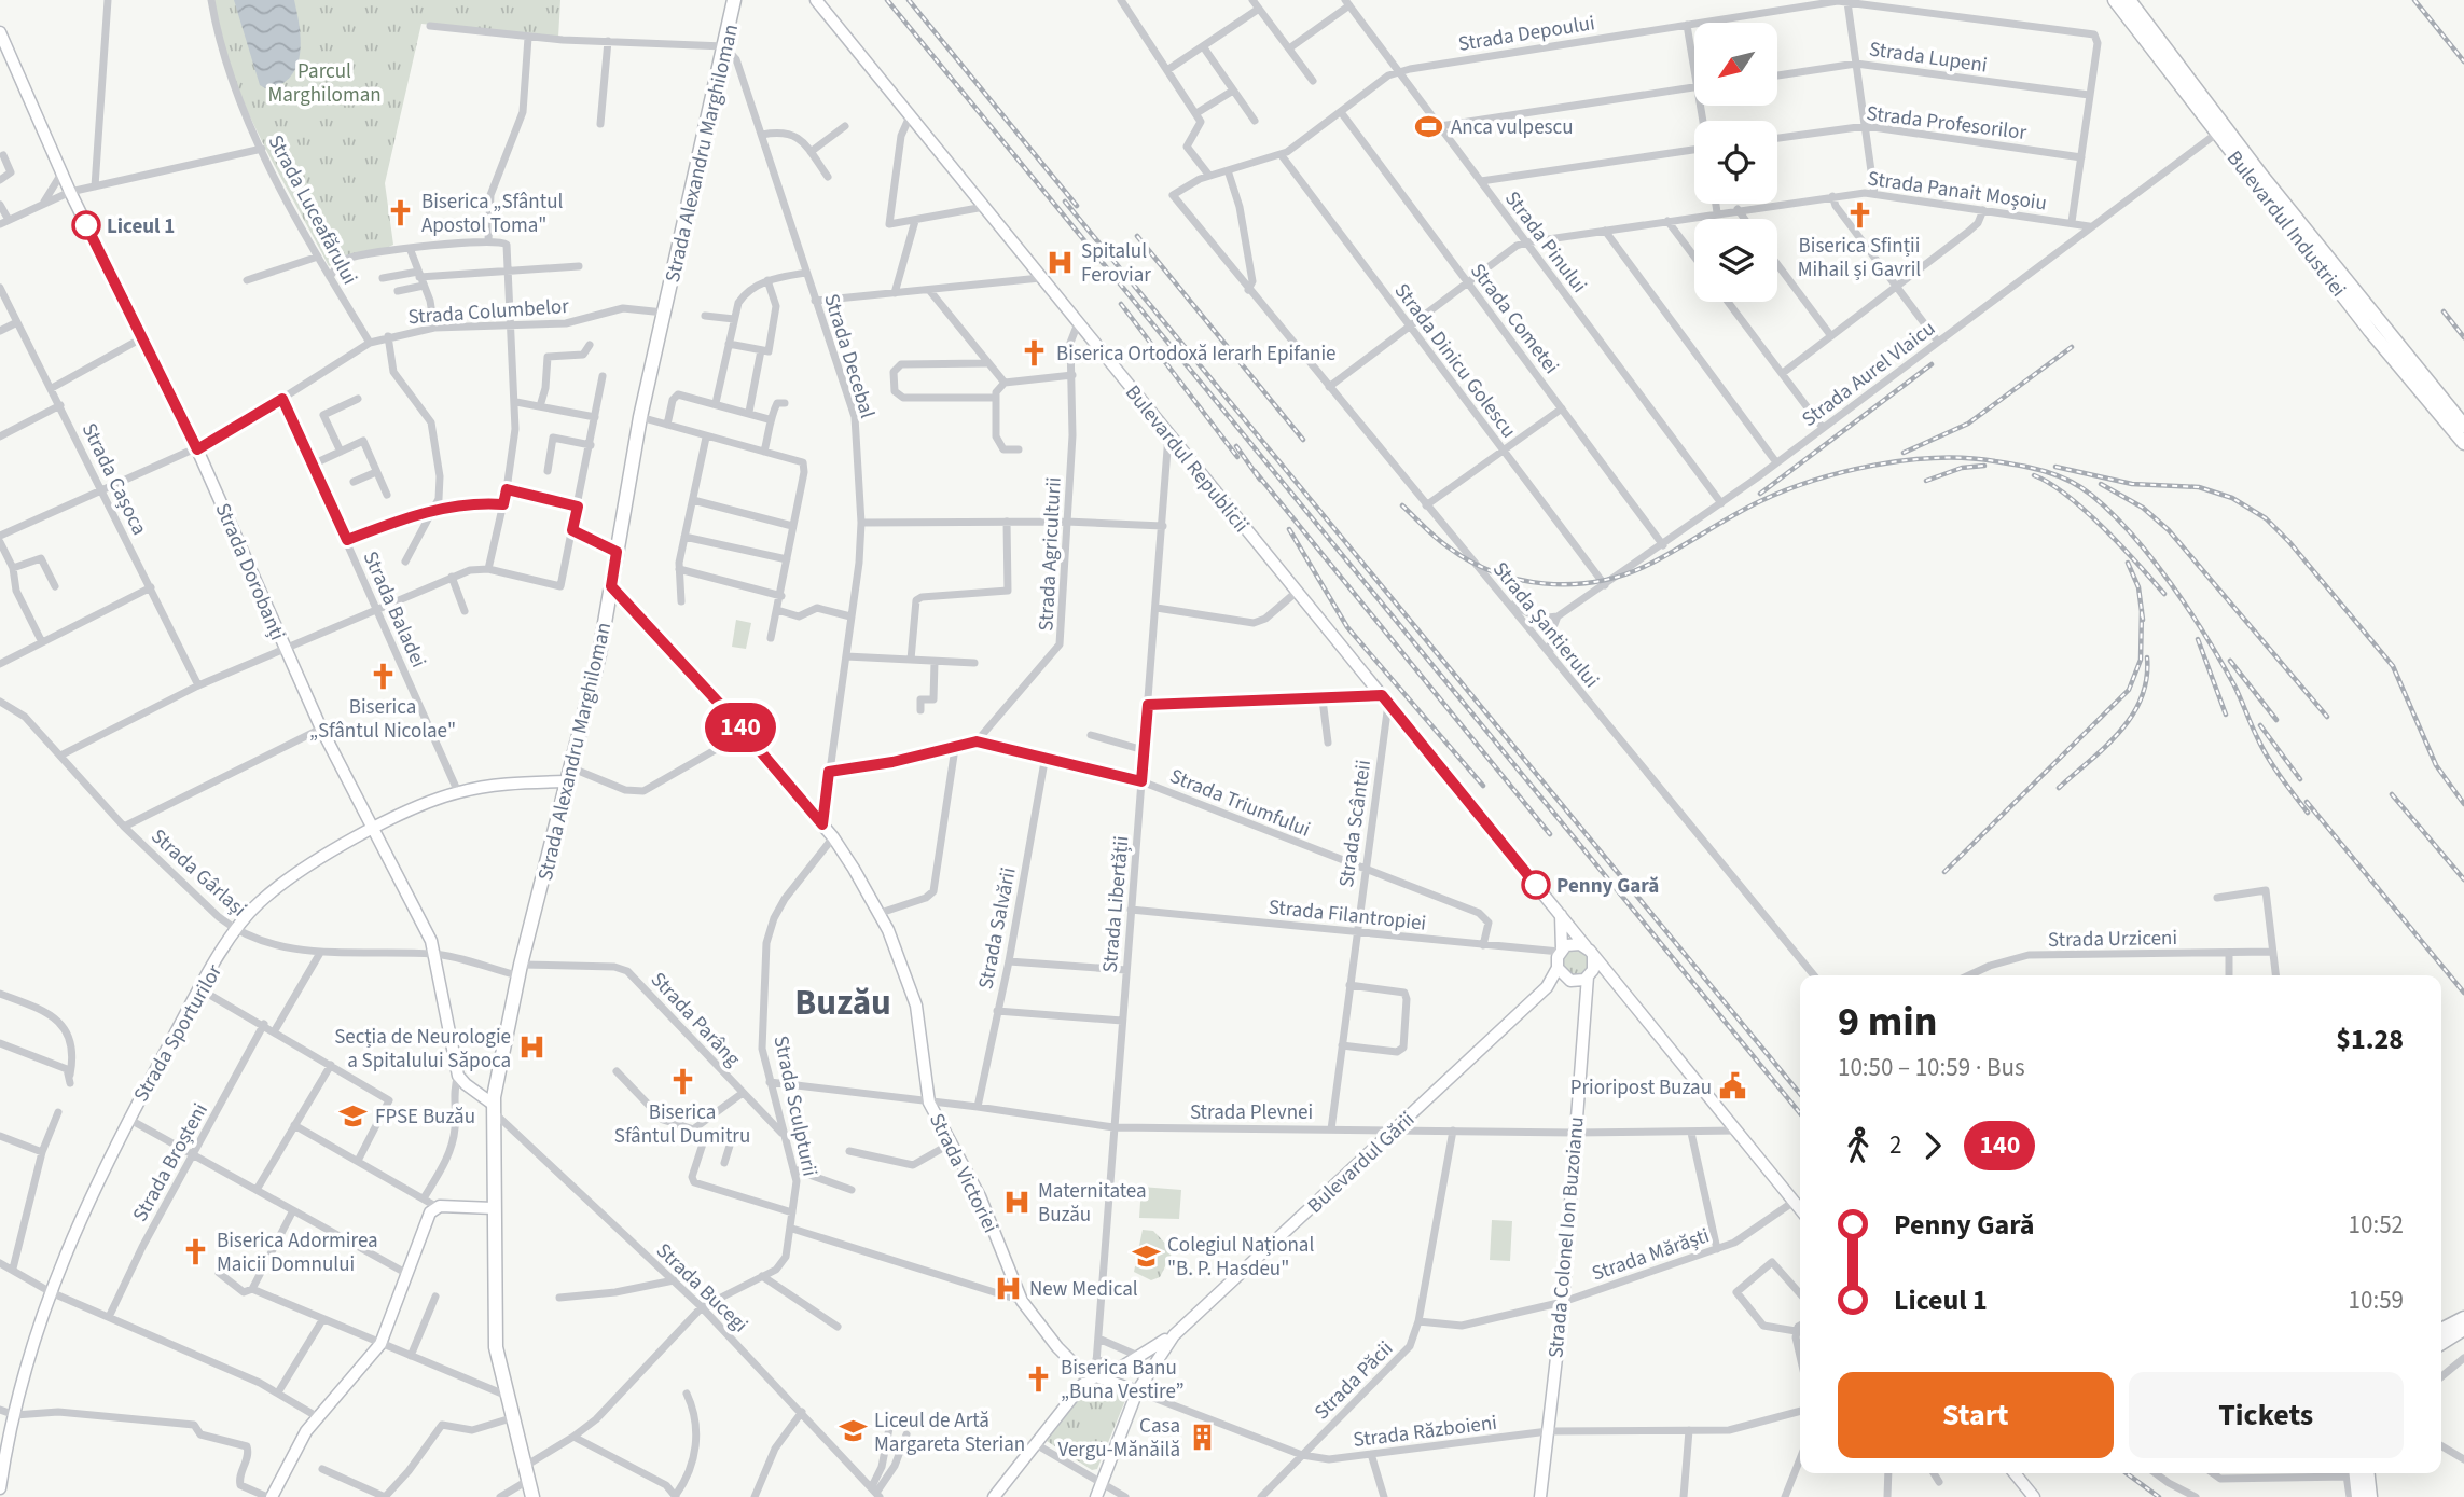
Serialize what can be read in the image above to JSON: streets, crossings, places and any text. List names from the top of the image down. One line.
{"streets":{"main road":["Strada Alexandru Marghiloman","Bulevardul Industriei","Bulevardul Republicii","Strada Dorobanți","Strada Sporturilor","Bulevardul Gării","Strada Victoriei","Strada Colonel Ion Buzoianu"],"street":["Strada Depoului","Strada Lupeni","Strada Profesorilor","Strada Panait Moșoiu","Strada Luceafărului","Strada Pinului","Strada Columbelor","Strada Cometei","Strada Decebal","Strada Dinicu Golescu","Strada Aurel Vlaicu","Strada Cașoca","Strada Agriculturii","Strada Baladei","Strada Șantierului","Strada Triumfului","Strada Scânteii","Strada Gârlași","Strada Libertății","Strada Filantropiei","Strada Salvării","Strada Urziceni","Strada Parâng","Strada Sculpturii","Strada Plevnei","Strada Broșteni","Strada Mărăști","Strada Bucegi","Strada Păcii","Strada Războieni"]},"crossings":[["Strada Depoului","Strada Lupeni"],["Strada Depoului","Strada Pinului"],["Strada Depoului","Strada Cometei"],["Strada Depoului","Strada Dinicu Golescu"],["Strada Depoului","Strada Șantierului"],["Strada Alexandru Marghiloman","Strada Columbelor"],["Strada Alexandru Marghiloman","Strada Decebal"],["Strada Alexandru Marghiloman","Strada Gârlași"],["Strada Alexandru Marghiloman","Strada Parâng"],["Strada Alexandru Marghiloman","Strada Sporturilor"],["Strada Alexandru Marghiloman","Strada Sculpturii"],["Strada Alexandru Marghiloman","Strada Victoriei"],["Strada Alexandru Marghiloman","Strada Bucegi"],["Strada Panait Moșoiu","Strada Pinului"],["Strada Panait Moșoiu","Strada Cometei"],["Strada Panait Moșoiu","Strada Dinicu Golescu"],["Strada Panait Moșoiu","Strada Aurel Vlaicu"],["Strada Panait Moșoiu","Strada Șantierului"],["Strada Luceafărului","Strada Columbelor"],["Bulevardul Industriei","Strada Aurel Vlaicu"],["Strada Pinului","Strada Aurel Vlaicu"],["Strada Columbelor","Strada Cașoca"],["Strada Columbelor","Strada Dorobanți"],["Strada Columbelor","Strada Baladei"],["Strada Cometei","Strada Aurel Vlaicu"],["Strada Decebal","Strada Victoriei"],["Strada Dinicu Golescu","Strada Aurel Vlaicu"],["Bulevardul Republicii","Strada Agriculturii"],["Bulevardul Republicii","Strada Scânteii"],["Bulevardul Republicii","Strada Libertății"],["Bulevardul Republicii","Strada Filantropiei"],["Bulevardul Republicii","Strada Plevnei"],["Bulevardul Republicii","Bulevardul Gării"],["Bulevardul Republicii","Strada Colonel Ion Buzoianu"],["Bulevardul Republicii","Strada Mărăști"],["Strada Agriculturii","Strada Triumfului"],["Strada Dorobanți","Strada Gârlași"],["Strada Dorobanți","Strada Sporturilor"],["Strada Baladei","Strada Sporturilor"],["Strada Triumfului","Strada Scânteii"],["Strada Triumfului","Strada Libertății"],["Strada Triumfului","Strada Filantropiei"],["Strada Triumfului","Strada Salvării"],["Strada Scânteii","Strada Filantropiei"],["Strada Scânteii","Strada Plevnei"],["Strada Gârlași","Strada Parâng"],["Strada Gârlași","Strada Sporturilor"],["Strada Libertății","Strada Filantropiei"],["Strada Libertății","Strada Plevnei"],["Strada Libertății","Strada Victoriei"],["Strada Filantropiei","Bulevardul Gării"],["Strada Filantropiei","Strada Colonel Ion Buzoianu"],["Strada Salvării","Strada Plevnei"],["Strada Parâng","Strada Sculpturii"],["Strada Sculpturii","Strada Plevnei"],["Strada Sculpturii","Strada Victoriei"],["Strada Sculpturii","Strada Bucegi"],["Strada Plevnei","Bulevardul Gării"],["Strada Plevnei","Strada Victoriei"],["Strada Plevnei","Strada Colonel Ion Buzoianu"],["Strada Plevnei","Strada Păcii"],["Bulevardul Gării","Strada Colonel Ion Buzoianu"],["Strada Victoriei","Strada Războieni"],["Strada Colonel Ion Buzoianu","Strada Mărăști"],["Strada Colonel Ion Buzoianu","Strada Războieni"],["Strada Mărăști","Strada Păcii"],["Strada Păcii","Strada Războieni"]],"districts":["Buzău"],"parks":["Parcul Marghiloman"],"places":{"sports":["Anca vulpescu"],"church":["Biserica „Sfântul Apostol Toma\"","Biserica Sfinții Mihail și Gavril","Biserica Ortodoxă Ierarh Epifanie","Biserica „Sfântul Nicolae\"","Biserica Sfântul Dumitru","Biserica Adormirea Maicii Domnului","Biserica Banu „Buna Vestire”"],"other":["Liceul 1","Penny Gară"],"hospital":["Spitalul Feroviar","Secția de Neurologie a Spitalului Săpoca","Maternitatea Buzău","New Medical"],"public building":["Prioripost Buzau"],"school or university":["FPSE Buzău","Colegiul Național \"B. P. Hasdeu\"","Liceul de Artă Margareta Sterian"],"building":["Casa Vergu-Mănăilă"]},"lines":["bus line 140"],"north":"bottom left","page":{"on_map":"140","heading":["9 min","10:50 – 10:59 · Bus","$1.28"],"legs":["2","140"],"list":[{"name":"Penny Gară","value":"10:52"},{"name":"Liceul 1","value":"10:59"}],"buttons":["Start","Tickets"]}}
